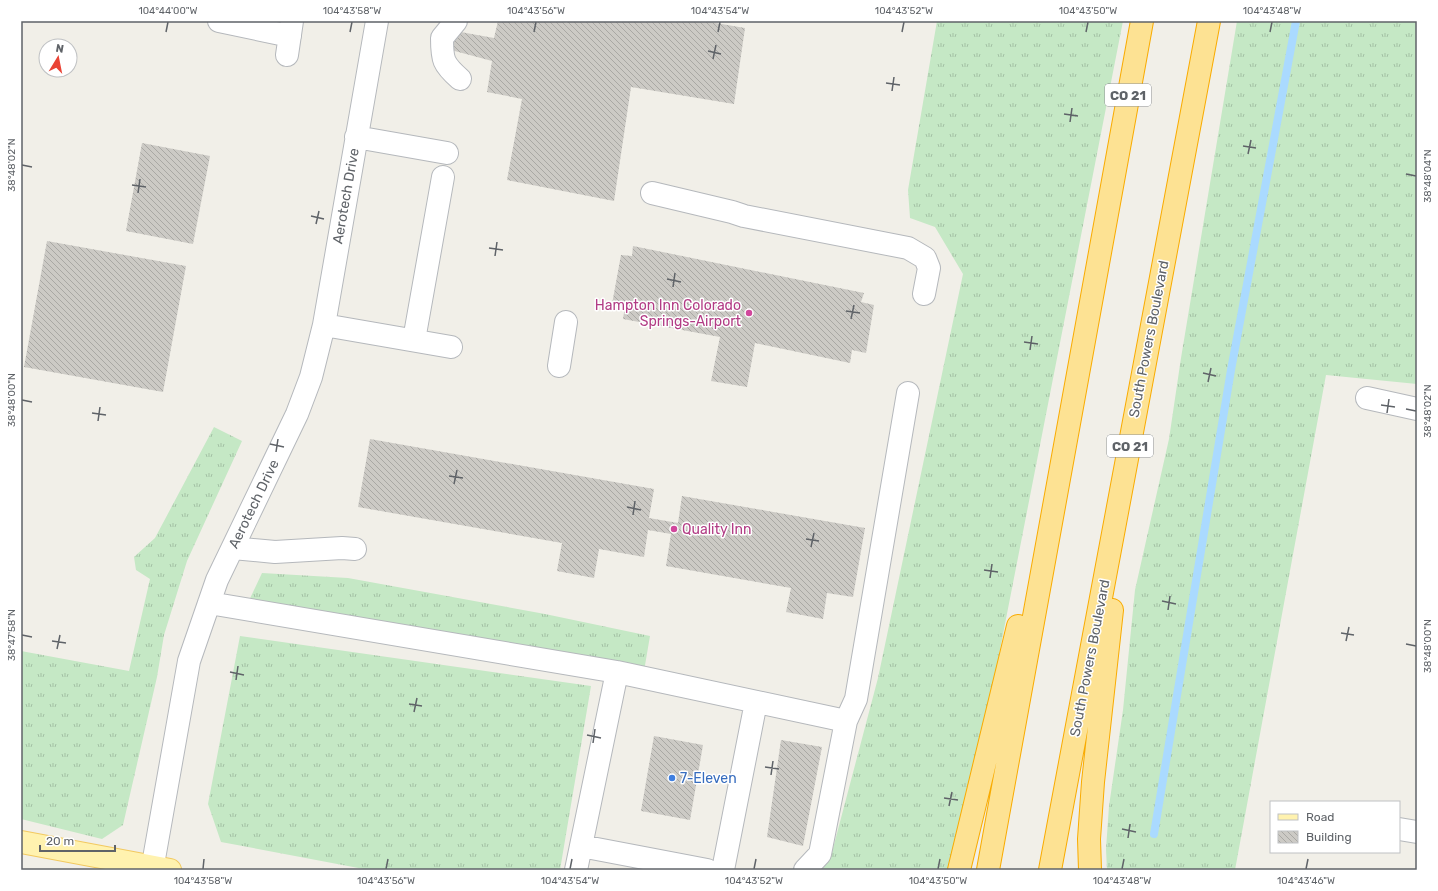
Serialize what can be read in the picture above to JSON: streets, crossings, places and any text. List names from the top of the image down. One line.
{"streets":{"highway":["CO 21","South Powers Boulevard"],"street":["Aerotech Drive"]},"places":["Hampton Inn Colorado Springs-Airport","Quality Inn","7-Eleven"],"legend":["Road","Building"],"scale_bar":"20 m","north":"top","coordinates":["104°44'00\"W","104°43'58\"W","104°43'56\"W","104°43'54\"W","104°43'52\"W","104°43'50\"W","104°43'48\"W","38°48'02\"N","38°48'04\"N","38°48'00\"N","38°47'58\"N","104°43'46\"W"]}
